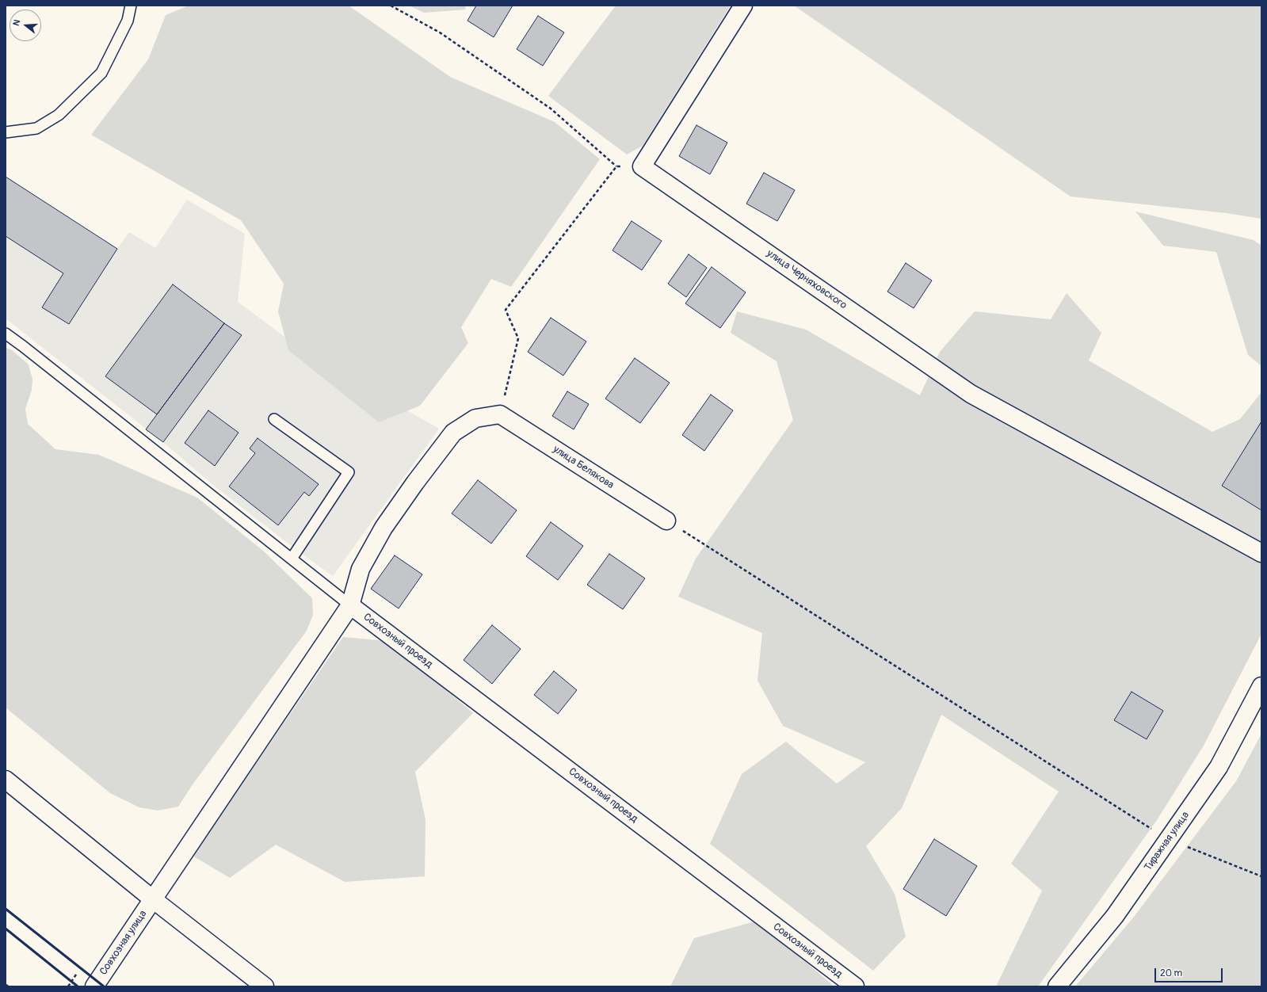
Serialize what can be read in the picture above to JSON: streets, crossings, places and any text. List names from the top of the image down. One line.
{"streets":{"main road":["улица Черняховского","улица Белякова","Совхозный проезд","Тиражная улица","Совхозная улица"]},"crossings":[["улица Белякова","Совхозная улица"],["Совхозный проезд","Совхозная улица"]],"scale_bar":"20 m","north":"left"}
